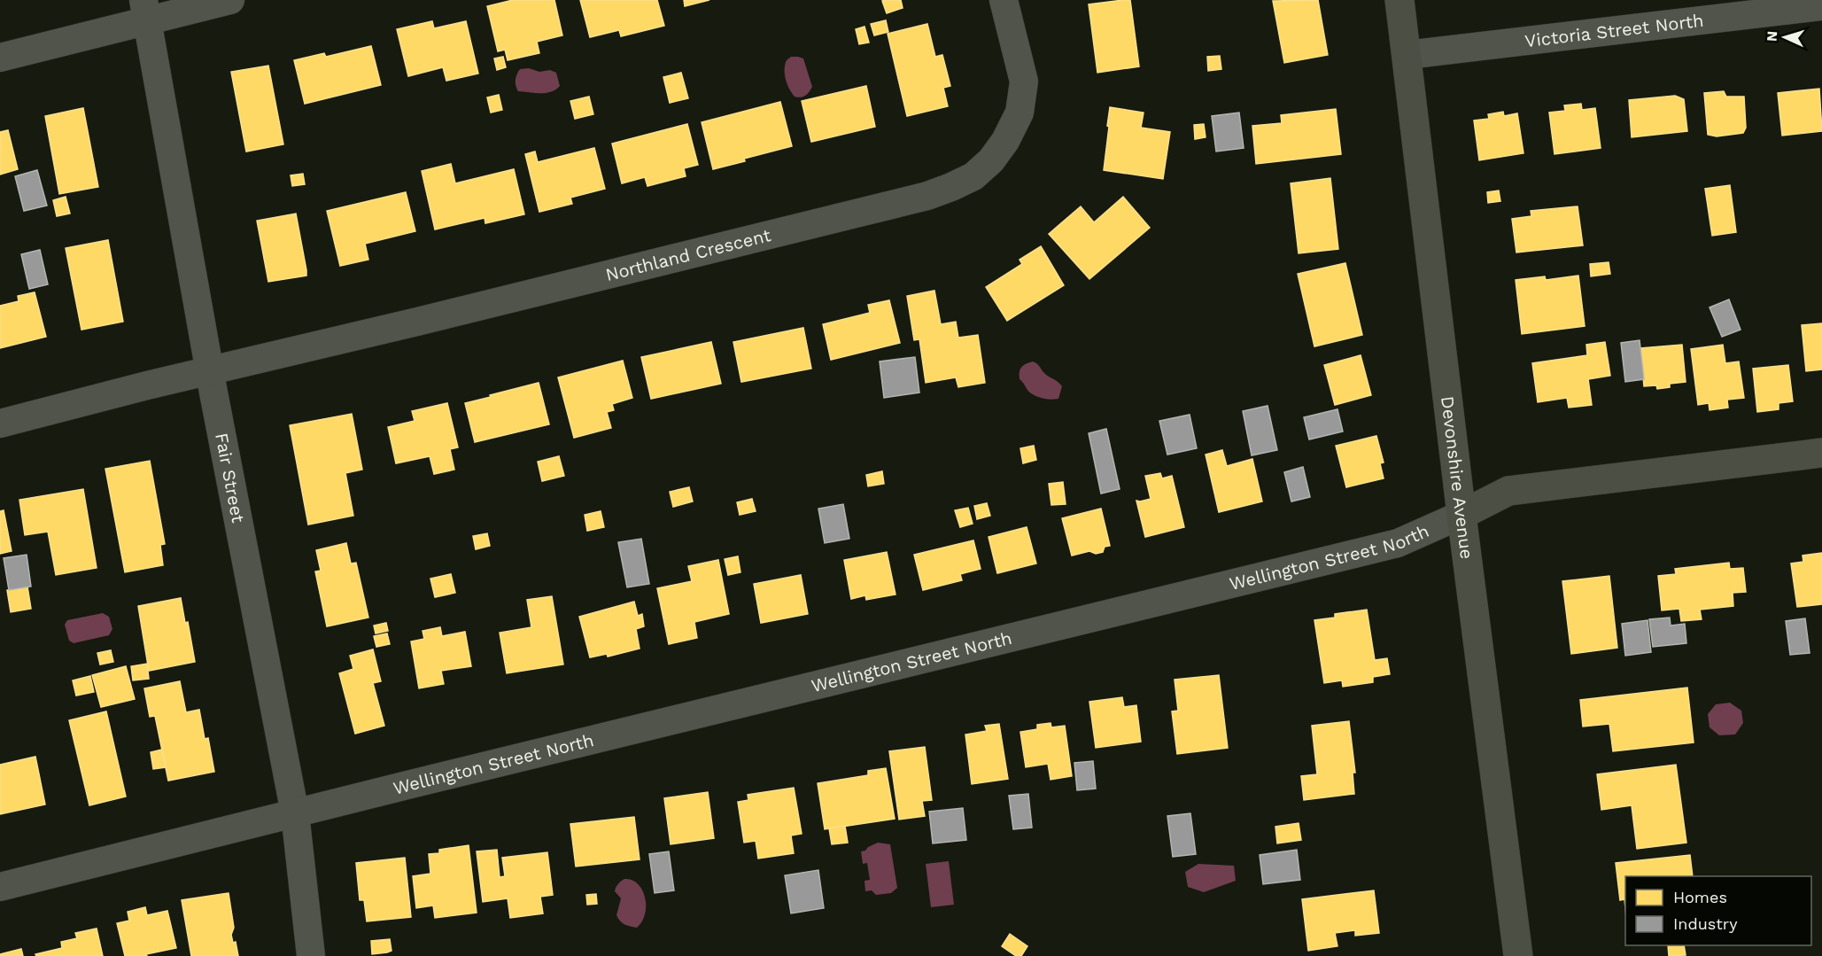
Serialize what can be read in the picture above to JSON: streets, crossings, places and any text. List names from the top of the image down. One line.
{"streets":{"main road":["Devonshire Avenue","Wellington Street North"],"street":["Victoria Street North","Northland Crescent","Fair Street"]},"crossings":[["Victoria Street North","Devonshire Avenue"],["Northland Crescent","Fair Street"],["Fair Street","Wellington Street North"],["Devonshire Avenue","Wellington Street North"]],"legend":["Homes","Industry"],"north":"left"}
